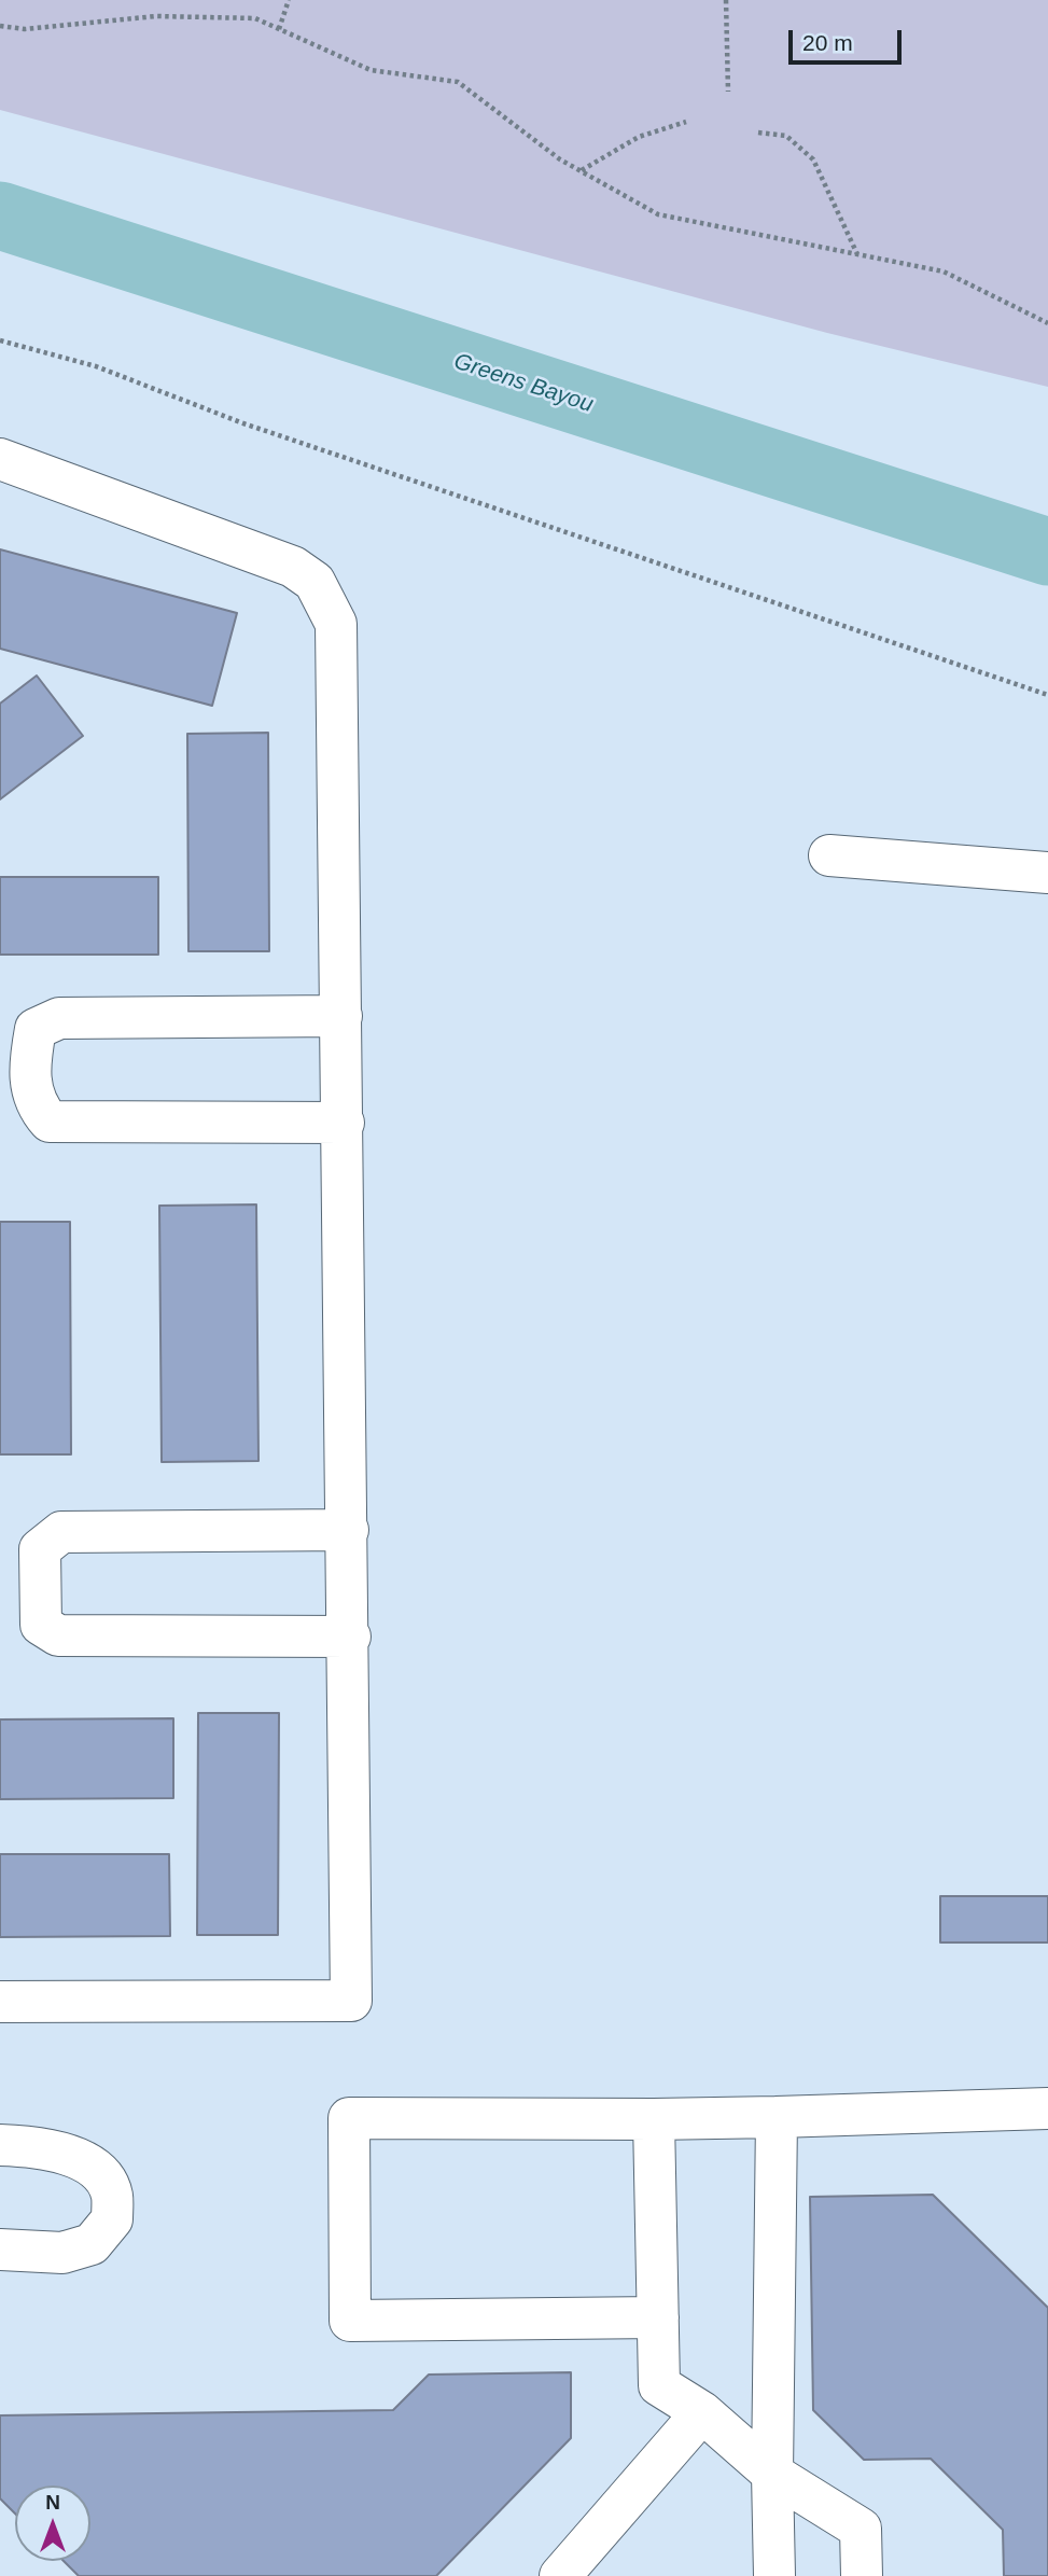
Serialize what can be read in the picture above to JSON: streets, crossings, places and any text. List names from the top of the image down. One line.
{"water":["Greens Bayou"],"scale_bar":"20 m","north":"top"}
